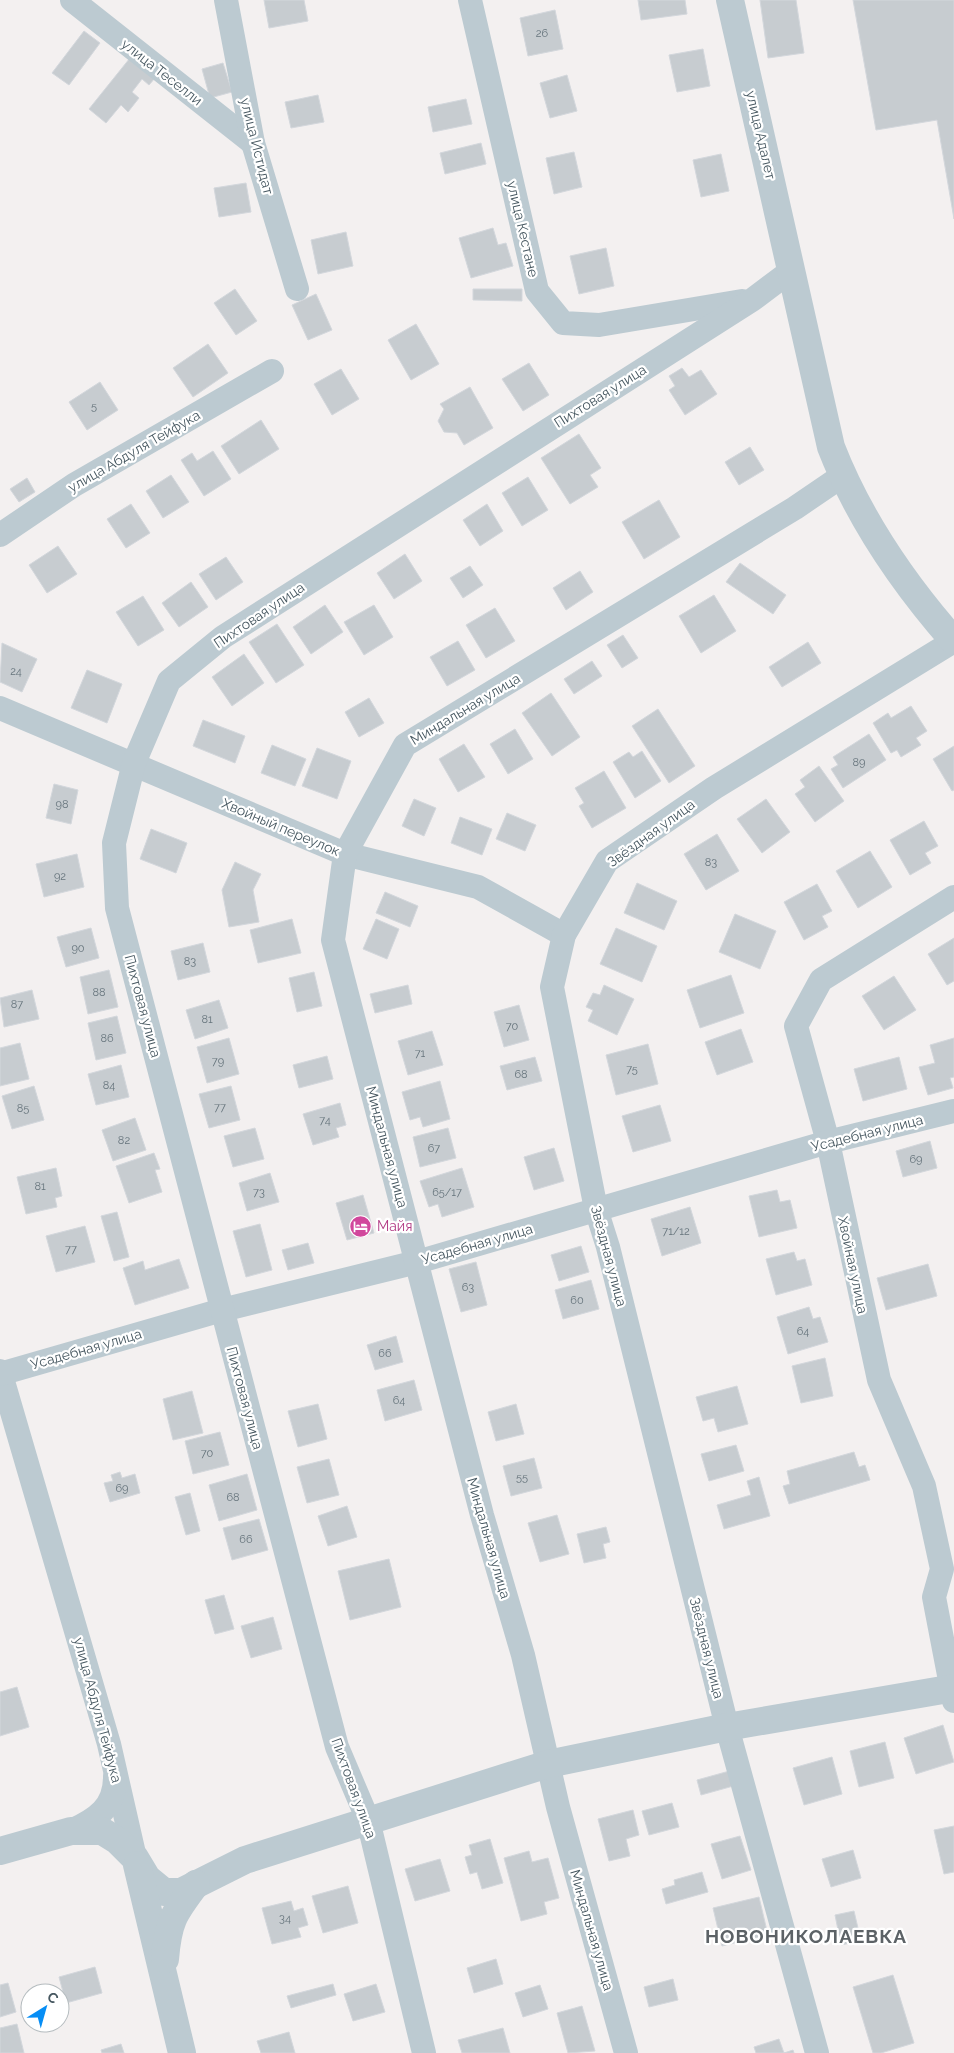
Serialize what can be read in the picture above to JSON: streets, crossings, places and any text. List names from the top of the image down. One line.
{"streets":{"street":["улица Теселли","улица Адалет","улица Истидат","улица Кестане","Пихтовая улица","улица Абдуля Тейфука","Миндальная улица","Хвойный переулок","Звёздная улица","Усадебная улица","Хвойная улица"]},"crossings":[["улица Теселли","улица Истидат"],["улица Адалет","Пихтовая улица"],["улица Адалет","Миндальная улица"],["улица Адалет","Звёздная улица"],["улица Кестане","Пихтовая улица"],["Пихтовая улица","Хвойный переулок"],["Пихтовая улица","Усадебная улица"],["улица Абдуля Тейфука","Усадебная улица"],["Миндальная улица","Хвойный переулок"],["Миндальная улица","Усадебная улица"],["Хвойный переулок","Звёздная улица"],["Звёздная улица","Усадебная улица"],["Усадебная улица","Хвойная улица"]],"districts":["НОВОНИКОЛАЕВКА"],"places":{"hotel":["Майя"]},"house_numbers":["26","5","24","89","98","83","92","90","83","88","87","81","70","86","71","79","75","68","84","77","85","74","82","67","69","81","73","65/17","71/12","77","63","60","64","66","64","70","55","69","68","66","34"],"north":"top right"}
